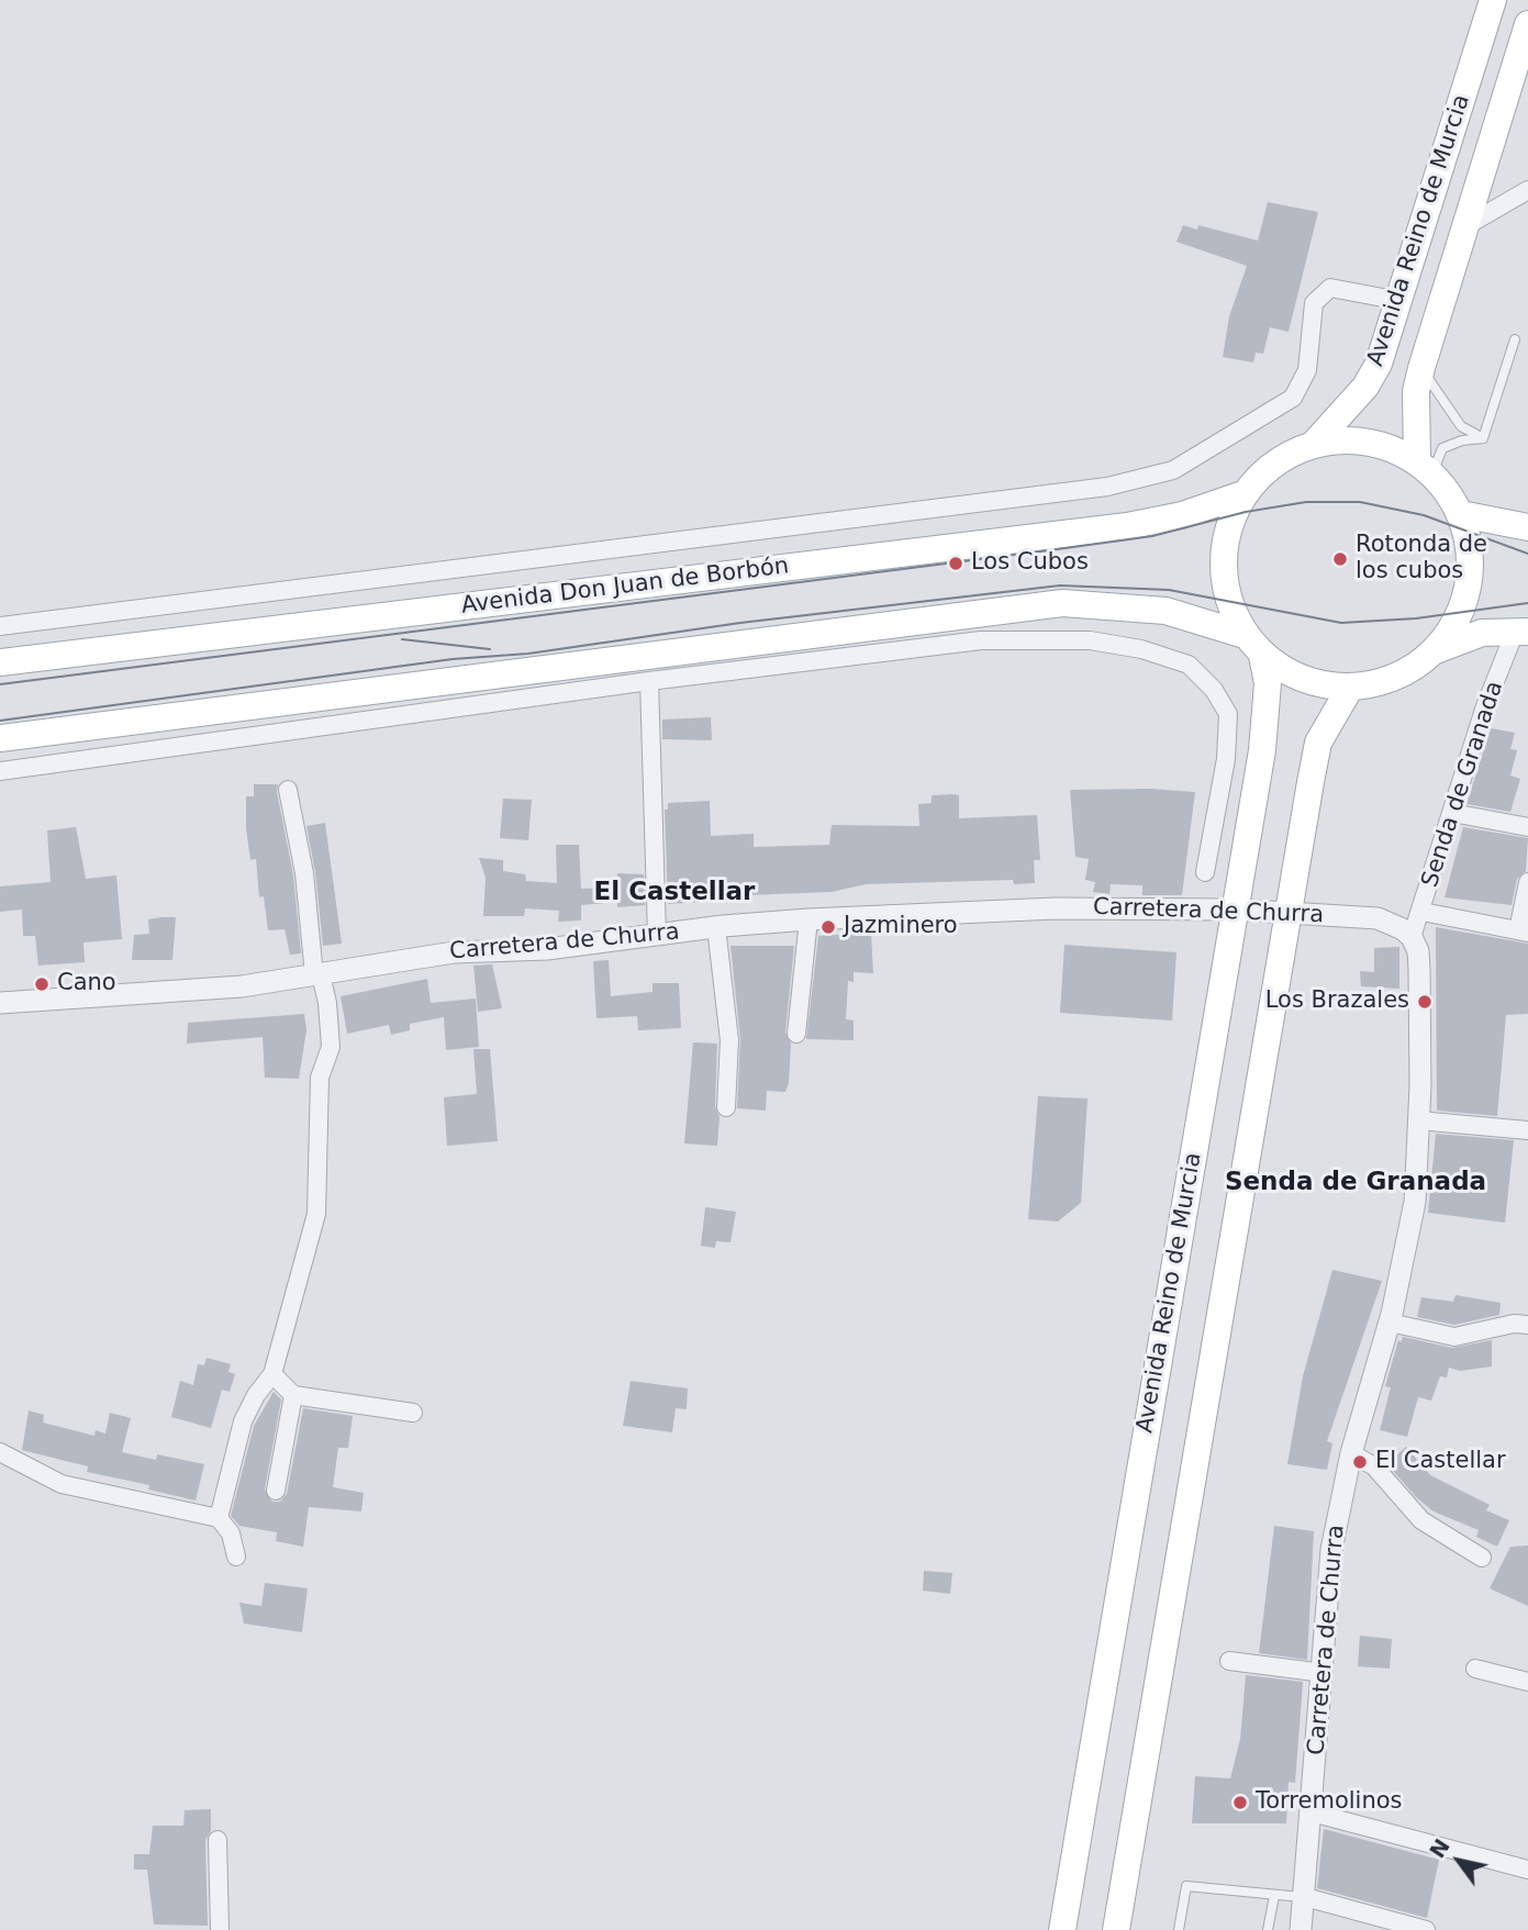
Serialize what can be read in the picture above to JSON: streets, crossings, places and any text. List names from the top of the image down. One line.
{"streets":{"main road":["Avenida Reino de Murcia","Avenida Don Juan de Borbón"],"street":["Senda de Granada","Carretera de Churra"]},"crossings":[["Avenida Reino de Murcia","Avenida Don Juan de Borbón"],["Avenida Reino de Murcia","Carretera de Churra"],["Senda de Granada","Carretera de Churra"]],"districts":["El Castellar","Senda de Granada"],"places":["Rotonda de los cubos","Los Cubos","Jazminero","Cano","Los Brazales","El Castellar","Torremolinos"],"north":"top left"}
